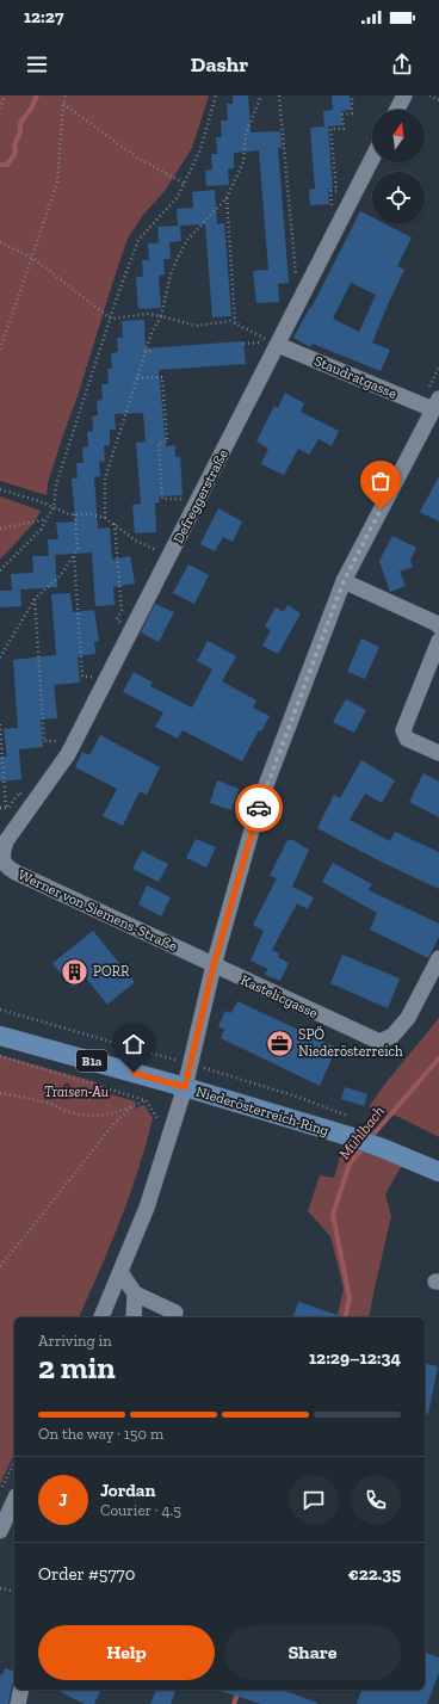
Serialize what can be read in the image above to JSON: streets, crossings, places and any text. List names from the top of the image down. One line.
{"streets":{"main road":["B1a","Niederösterreich-Ring"],"street":["Staudratgasse","Defreggerstraße","Werner von Siemens-Straße","Kastelicgasse"]},"crossings":[["Staudratgasse","Defreggerstraße"],["Defreggerstraße","Werner von Siemens-Straße"],["Werner von Siemens-Straße","Kastelicgasse"]],"water":["Mühlbach"],"parks":["Traisen-Au"],"places":{"building":["PORR"],"office":["SPÖ Niederösterreich"]},"north":"top","page":{"status":"12:27","header":"Dashr","heading":["2 min","Arriving in","12:29–12:34"],"panel":["Jordan","Courier · 4.5","Order #5770","€22.35"],"bar":"On the way · 150 m","round":"J","buttons":["Help","Share"]}}
